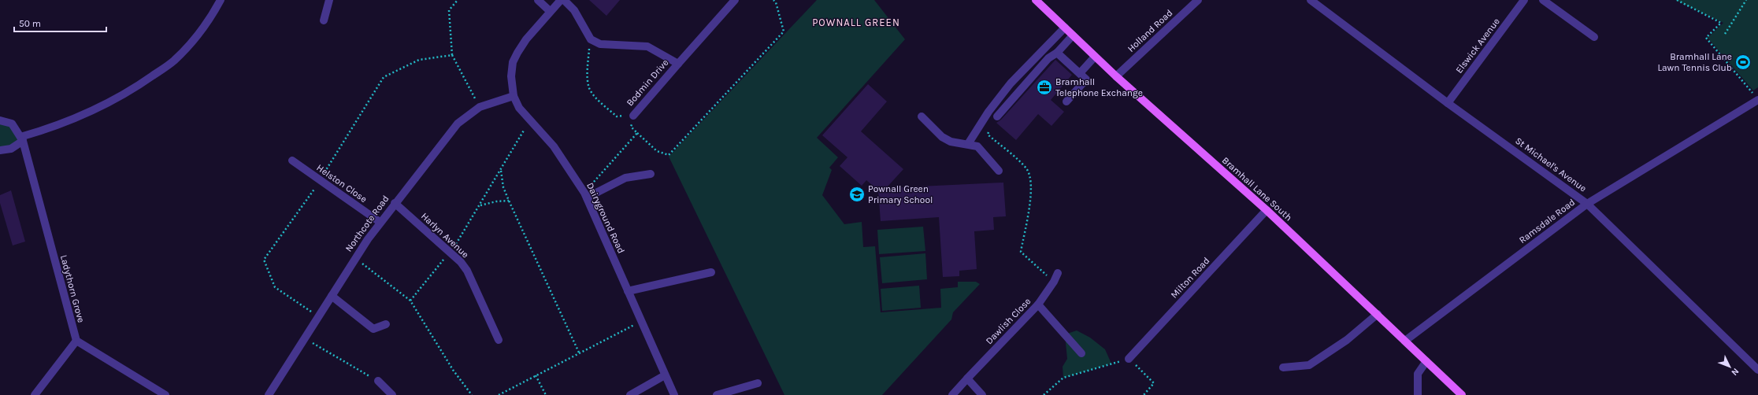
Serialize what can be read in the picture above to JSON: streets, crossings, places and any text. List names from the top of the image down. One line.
{"streets":{"main road":["Bramhall Lane South"],"street":["Holland Road","Elswick Avenue","Bodmin Drive","St Michael's Avenue","Helston Close","Dairyground Road","Ramsdale Road","Northcote Road","Harlyn Avenue","Milton Road","Ladythorn Grove","Dawlish Close"]},"crossings":[["Holland Road","Bramhall Lane South"],["Elswick Avenue","St Michael's Avenue"],["St Michael's Avenue","Ramsdale Road"],["Helston Close","Northcote Road"],["Bramhall Lane South","Ramsdale Road"],["Bramhall Lane South","Milton Road"],["Dairyground Road","Northcote Road"],["Northcote Road","Harlyn Avenue"]],"districts":["POWNALL GREEN"],"places":{"sports":["Bramhall Lane Lawn Tennis Club"],"office":["Bramhall Telephone Exchange"],"school or university":["Pownall Green Primary School"]},"scale_bar":"50 m","north":"bottom right"}
